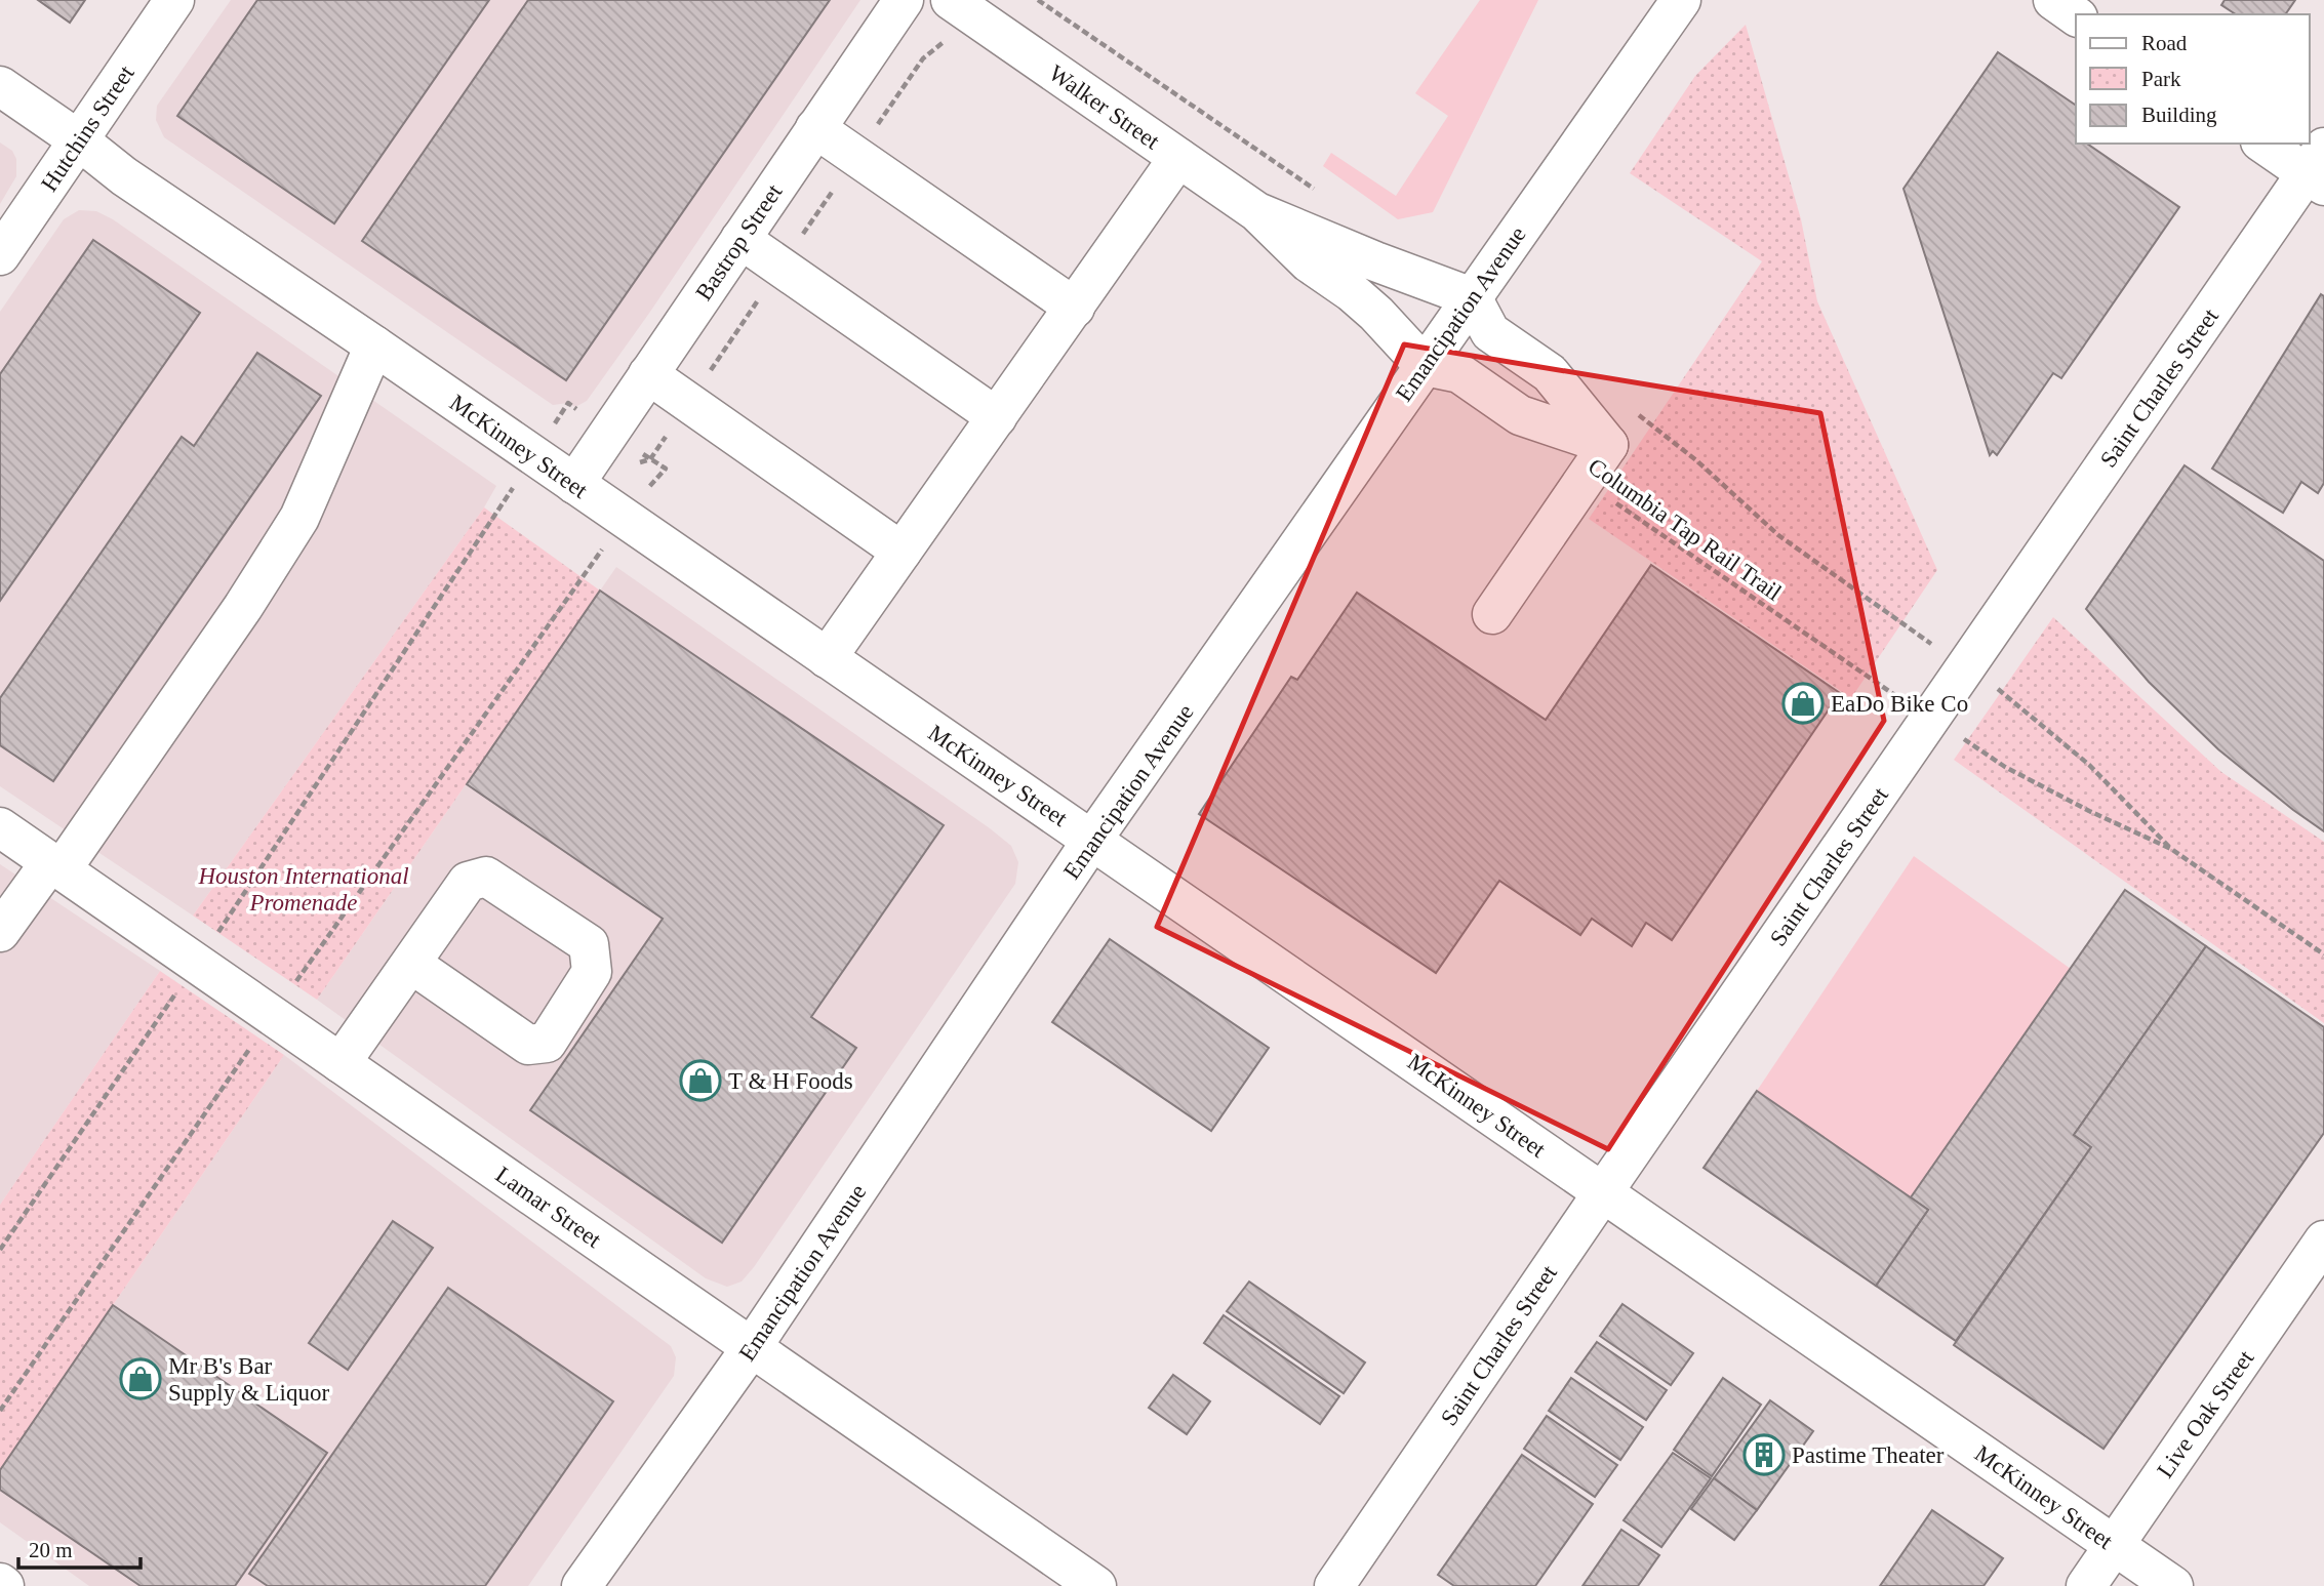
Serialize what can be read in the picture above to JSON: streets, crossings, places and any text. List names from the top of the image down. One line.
{"streets":{"street":["Walker Street","Hutchins Street","Bastrop Street","Emancipation Avenue","Saint Charles Street","McKinney Street","Lamar Street","Live Oak Street"],"path":["Columbia Tap Rail Trail"]},"crossings":[["Walker Street","Emancipation Avenue"],["Hutchins Street","McKinney Street"],["Bastrop Street","McKinney Street"],["Emancipation Avenue","McKinney Street"],["Emancipation Avenue","Lamar Street"],["Saint Charles Street","McKinney Street"],["McKinney Street","Live Oak Street"]],"parks":["Houston International Promenade"],"places":{"shop":["EaDo Bike Co","T & H Foods","Mr B's Bar Supply & Liquor"],"building":["Pastime Theater"]},"legend":["Road","Park","Building"],"scale_bar":"20 m"}
